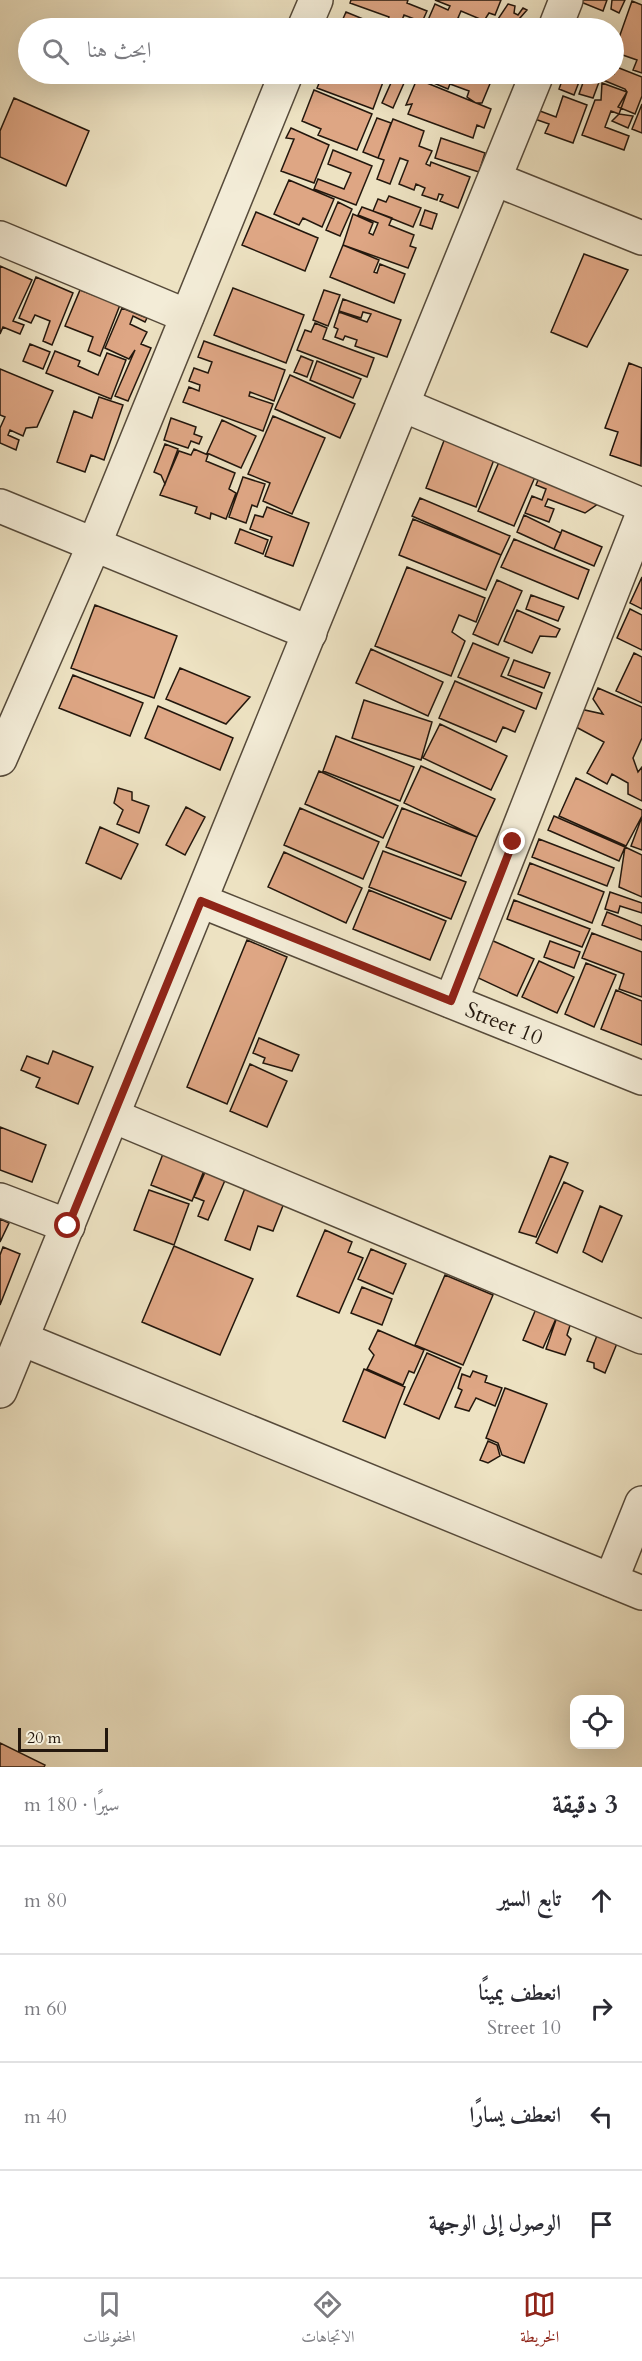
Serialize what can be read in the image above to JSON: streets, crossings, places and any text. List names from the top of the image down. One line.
{"streets":{"street":["Street 10"]},"scale_bar":"20 m","page":{"search":"ابحث هنا","scale":"20 m","heading":["3 دقيقة","سيرًا · 180 m"],"list":[["تابع السير","80 m"],["انعطف يمينًا","Street 10","60 m"],["انعطف يسارًا","40 m"],"الوصول إلى الوجهة"],"nav":["الخريطة","الاتجاهات","المحفوظات"]}}
